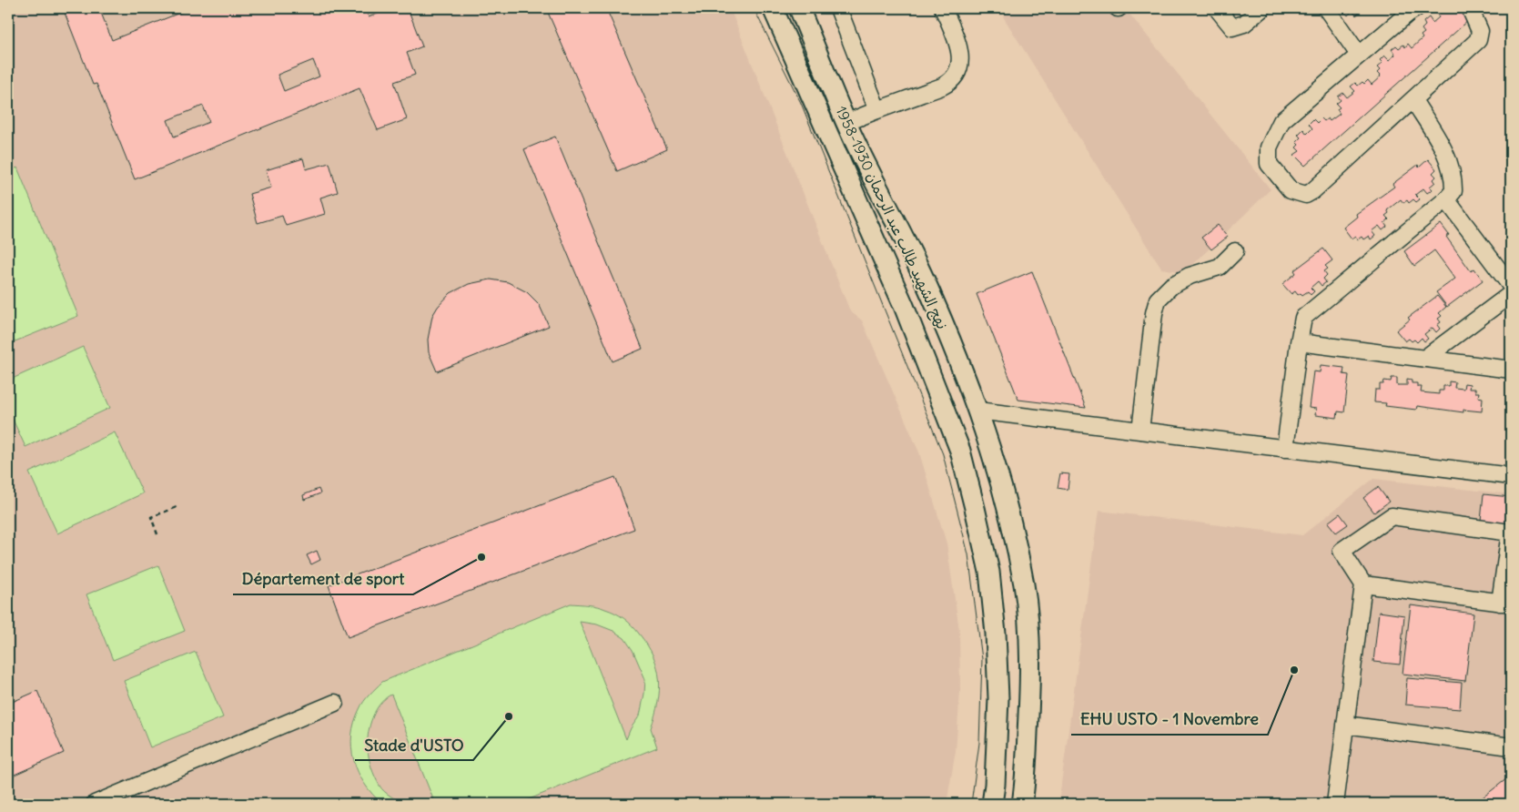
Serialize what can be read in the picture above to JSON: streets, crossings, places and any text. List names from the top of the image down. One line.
{"streets":{"main road":["نهج الشهيد طالب عبد الرحمان 1930-1958"]},"places":["Département de sport","EHU USTO - 1 Novembre","Stade d'USTO"]}
